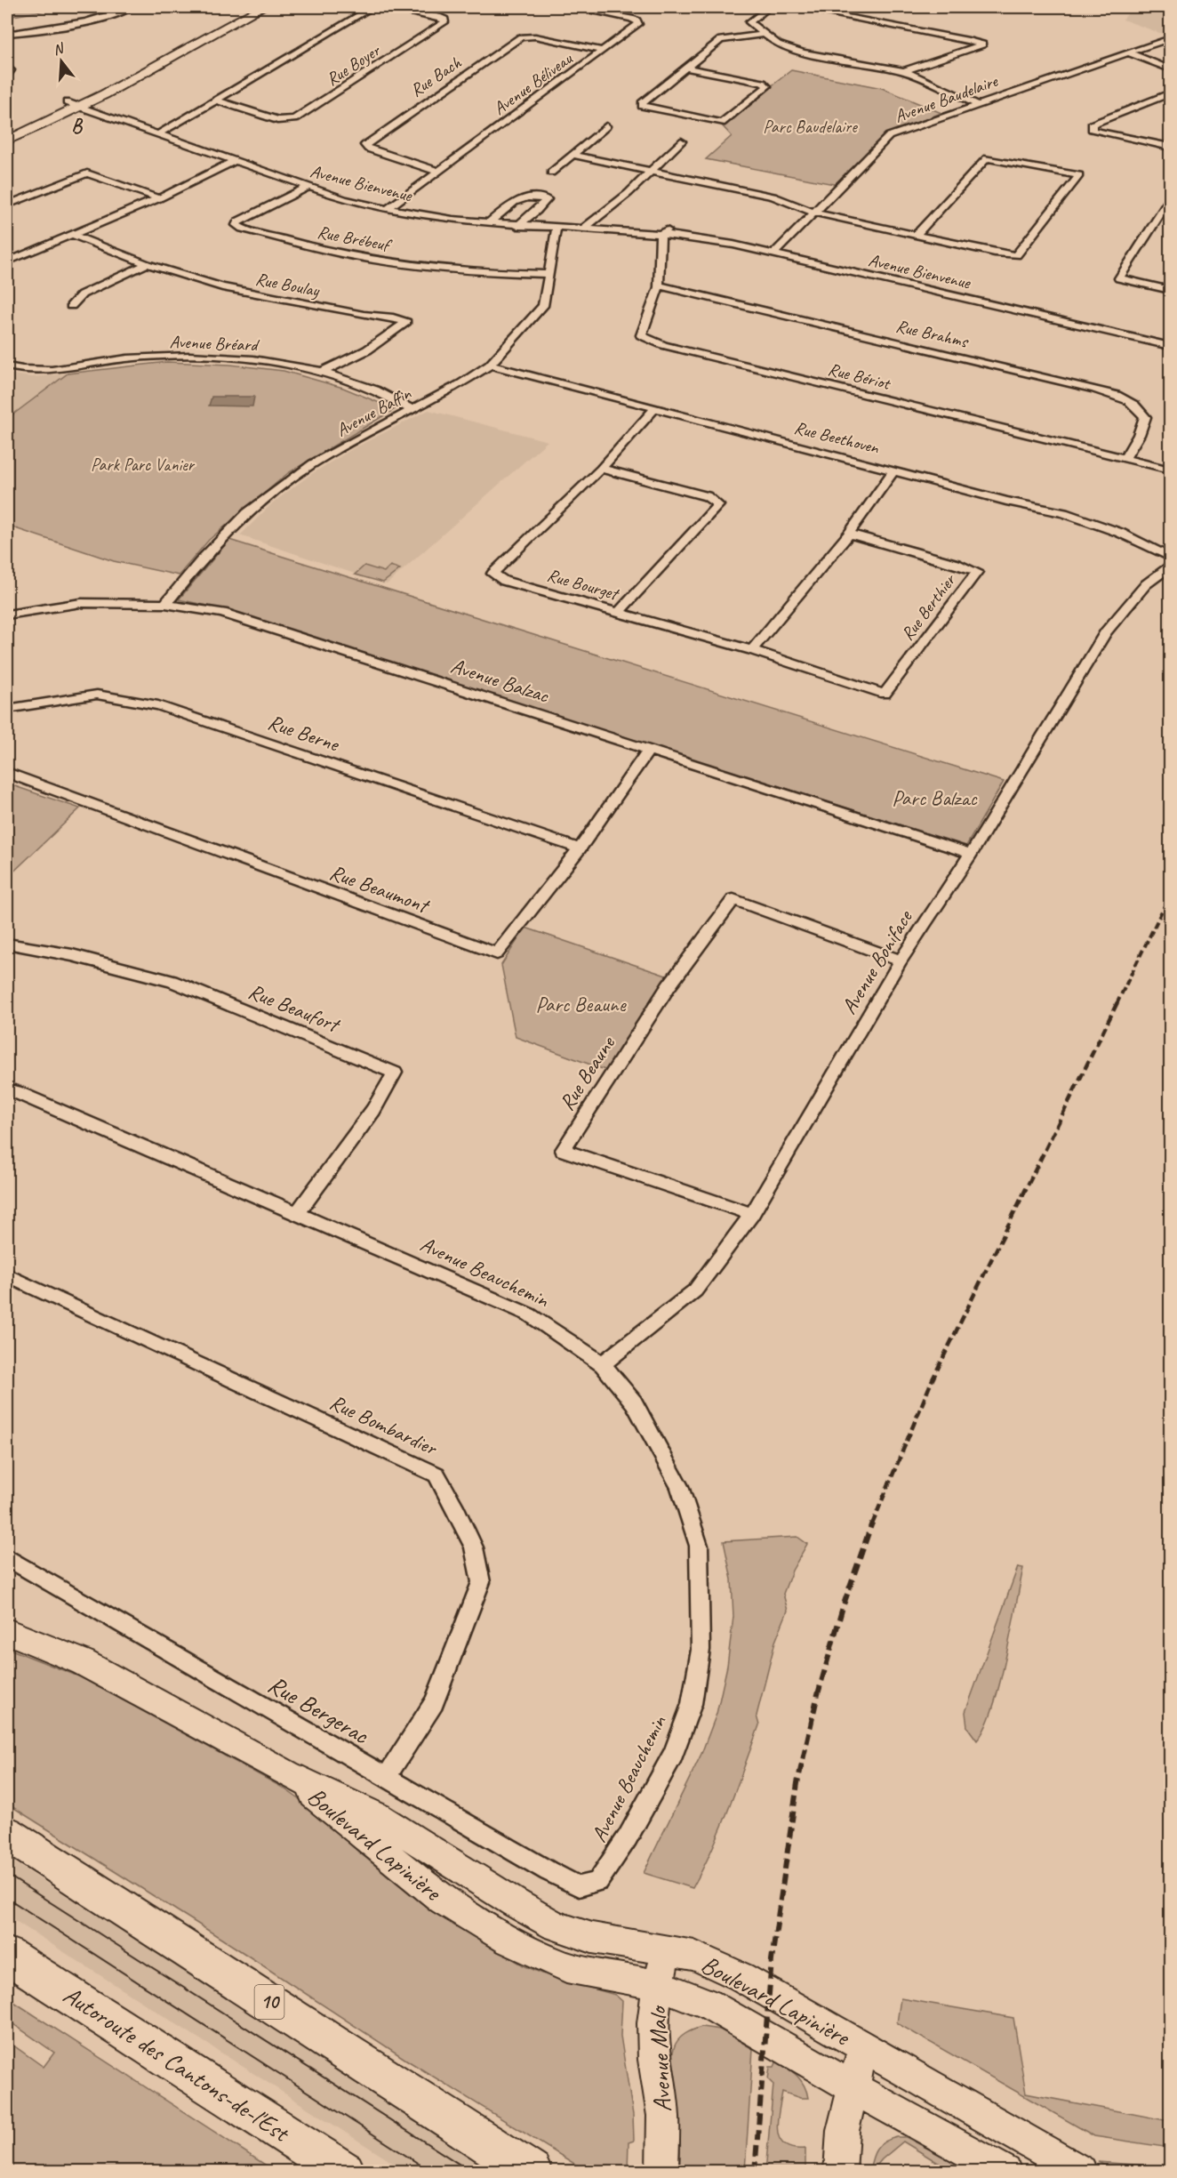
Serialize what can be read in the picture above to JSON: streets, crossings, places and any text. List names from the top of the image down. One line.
{"streets":{"highway":["10","Autoroute des Cantons-de-l'Est"],"main road":["Boulevard Lapinière","Avenue Malo"],"street":["Rue Boyer","Rue Bach","Avenue Béliveau","Avenue Baudelaire","Avenue Bienvenue","Rue Brébeuf","Rue Boulay","Rue Brahms","Avenue Bréard","Rue Bériot","Avenue Baffin","Rue Beethoven","Rue Bourget","Rue Berthier","Avenue Balzac","Rue Berne","Rue Beaumont","Avenue Boniface","Rue Beaufort","Rue Beaune","Avenue Beauchemin","Rue Bombardier","Rue Bergerac"]},"crossings":[["Rue Bach","Avenue Béliveau"],["Avenue Béliveau","Avenue Bienvenue"],["Avenue Baudelaire","Avenue Bienvenue"],["Avenue Bienvenue","Rue Brébeuf"],["Avenue Bienvenue","Rue Bériot"],["Avenue Bienvenue","Avenue Baffin"],["Rue Brébeuf","Avenue Baffin"],["Rue Boulay","Avenue Bréard"],["Rue Brahms","Rue Bériot"],["Avenue Bréard","Avenue Baffin"],["Avenue Baffin","Rue Beethoven"],["Avenue Baffin","Avenue Balzac"],["Rue Beethoven","Rue Bourget"],["Rue Bourget","Rue Berthier"],["Avenue Balzac","Rue Beaumont"],["Avenue Balzac","Avenue Boniface"],["Rue Berne","Rue Beaumont"],["Avenue Boniface","Rue Beaune"],["Avenue Boniface","Avenue Beauchemin"],["Rue Beaufort","Avenue Beauchemin"],["Avenue Beauchemin","Rue Bergerac"],["Rue Bombardier","Rue Bergerac"],["Boulevard Lapinière","Avenue Malo"]],"districts":["B"],"parks":["Parc Baudelaire","Park Parc Vanier","Parc Balzac","Parc Beaune"],"north":"top"}
